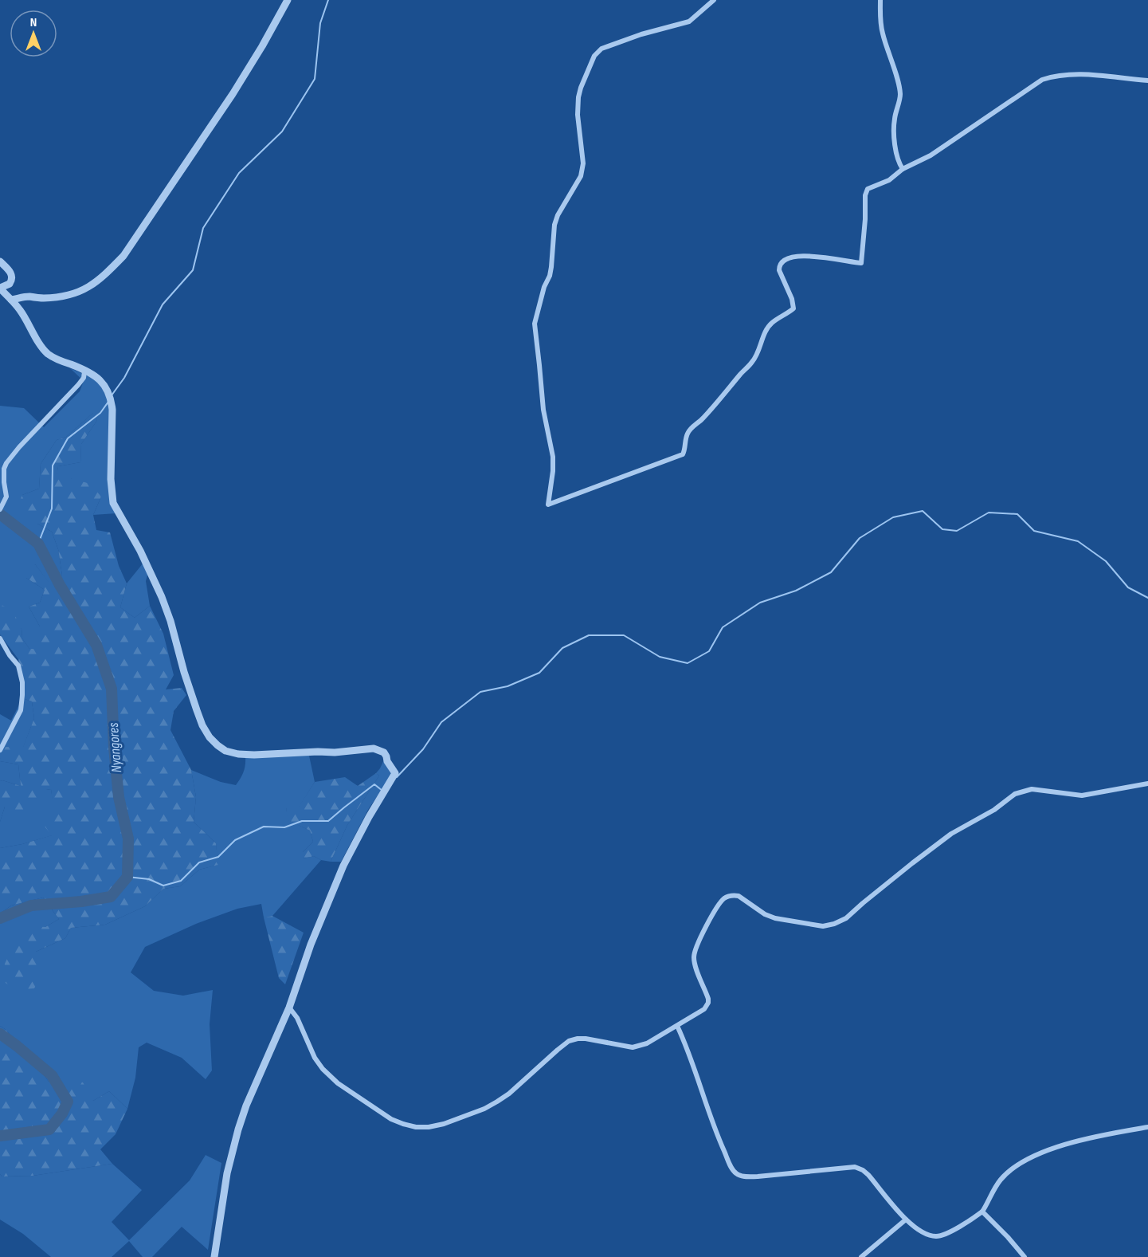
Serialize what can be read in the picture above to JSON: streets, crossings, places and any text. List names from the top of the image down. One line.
{"water":["Nyangores"],"north":"top"}
